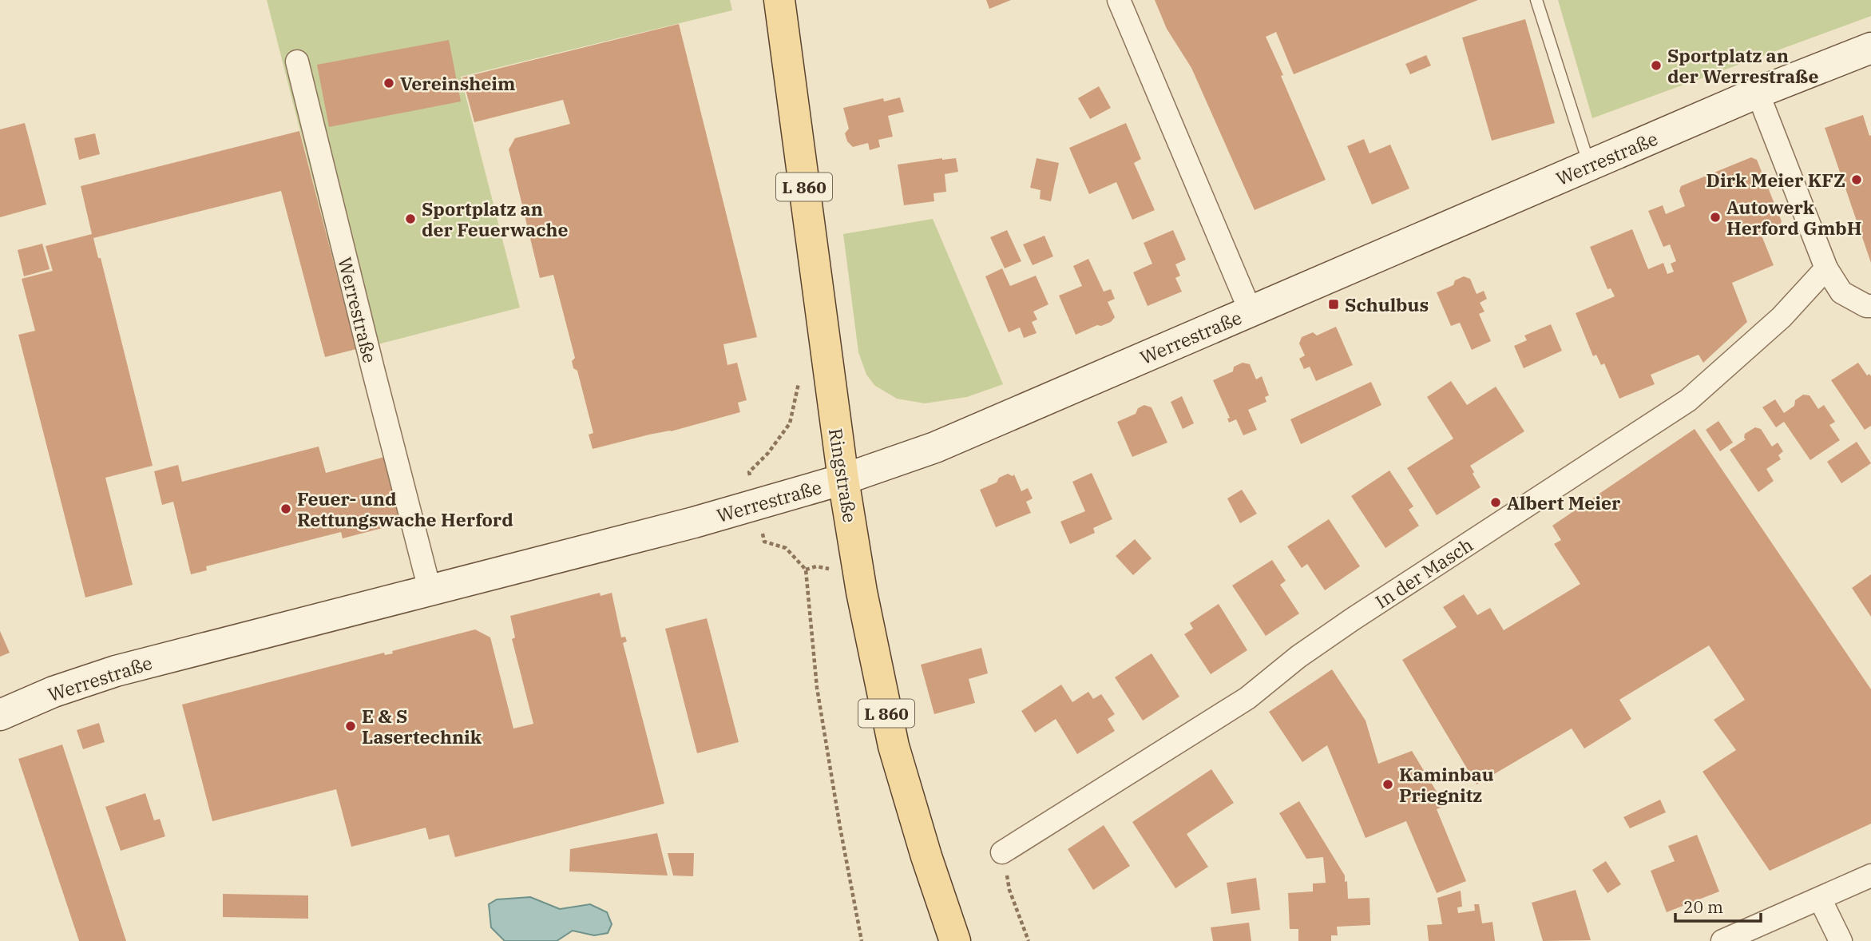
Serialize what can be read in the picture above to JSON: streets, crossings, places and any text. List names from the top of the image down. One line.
{"streets":{"main road":["Werrestraße","L 860","Ringstraße"],"street":["In der Masch"]},"crossings":[["Werrestraße","Ringstraße"]],"places":{"other":["Sportplatz an der Werrestraße","Vereinsheim","Dirk Meier KFZ","Autowerk Herford GmbH","Sportplatz an der Feuerwache","Albert Meier","Feuer- und Rettungswache Herford","E & S Lasertechnik","Kaminbau Priegnitz"],"transit":["Schulbus"]},"scale_bar":"20 m"}
